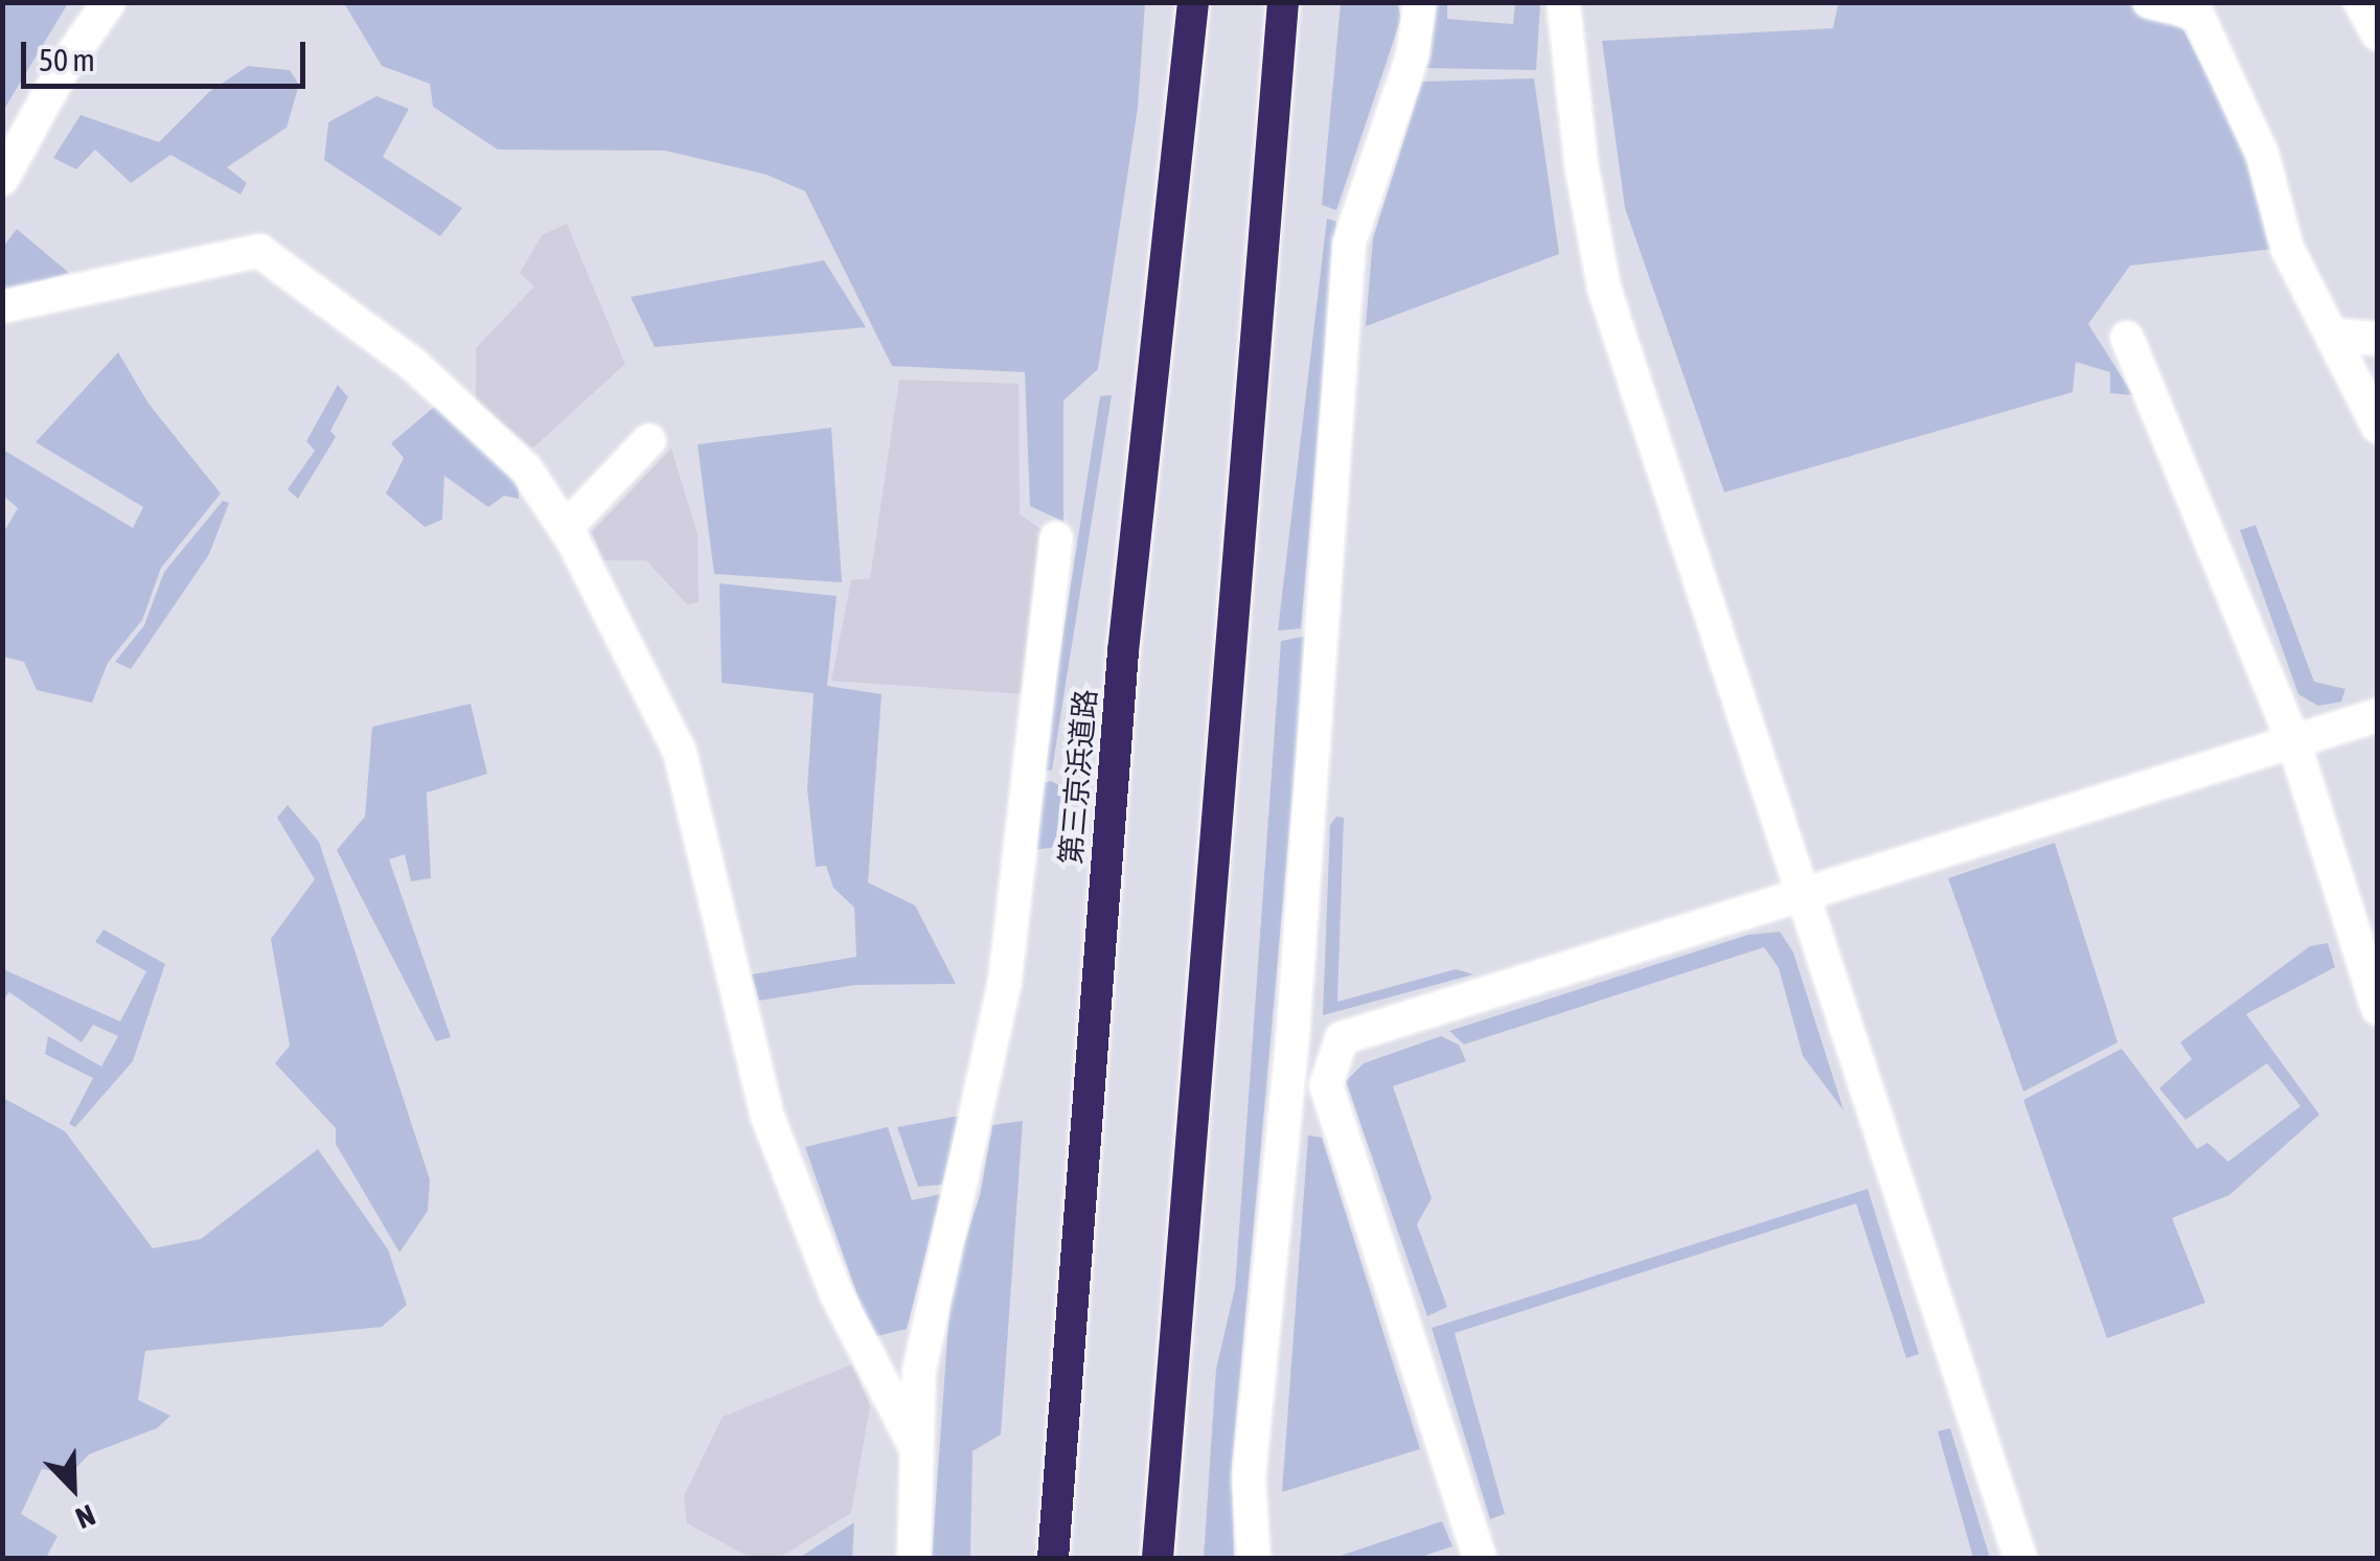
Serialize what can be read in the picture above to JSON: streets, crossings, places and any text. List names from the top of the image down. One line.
{"streets":{"highway":["第三京浜道路"]},"scale_bar":"50 m","north":"bottom right"}
